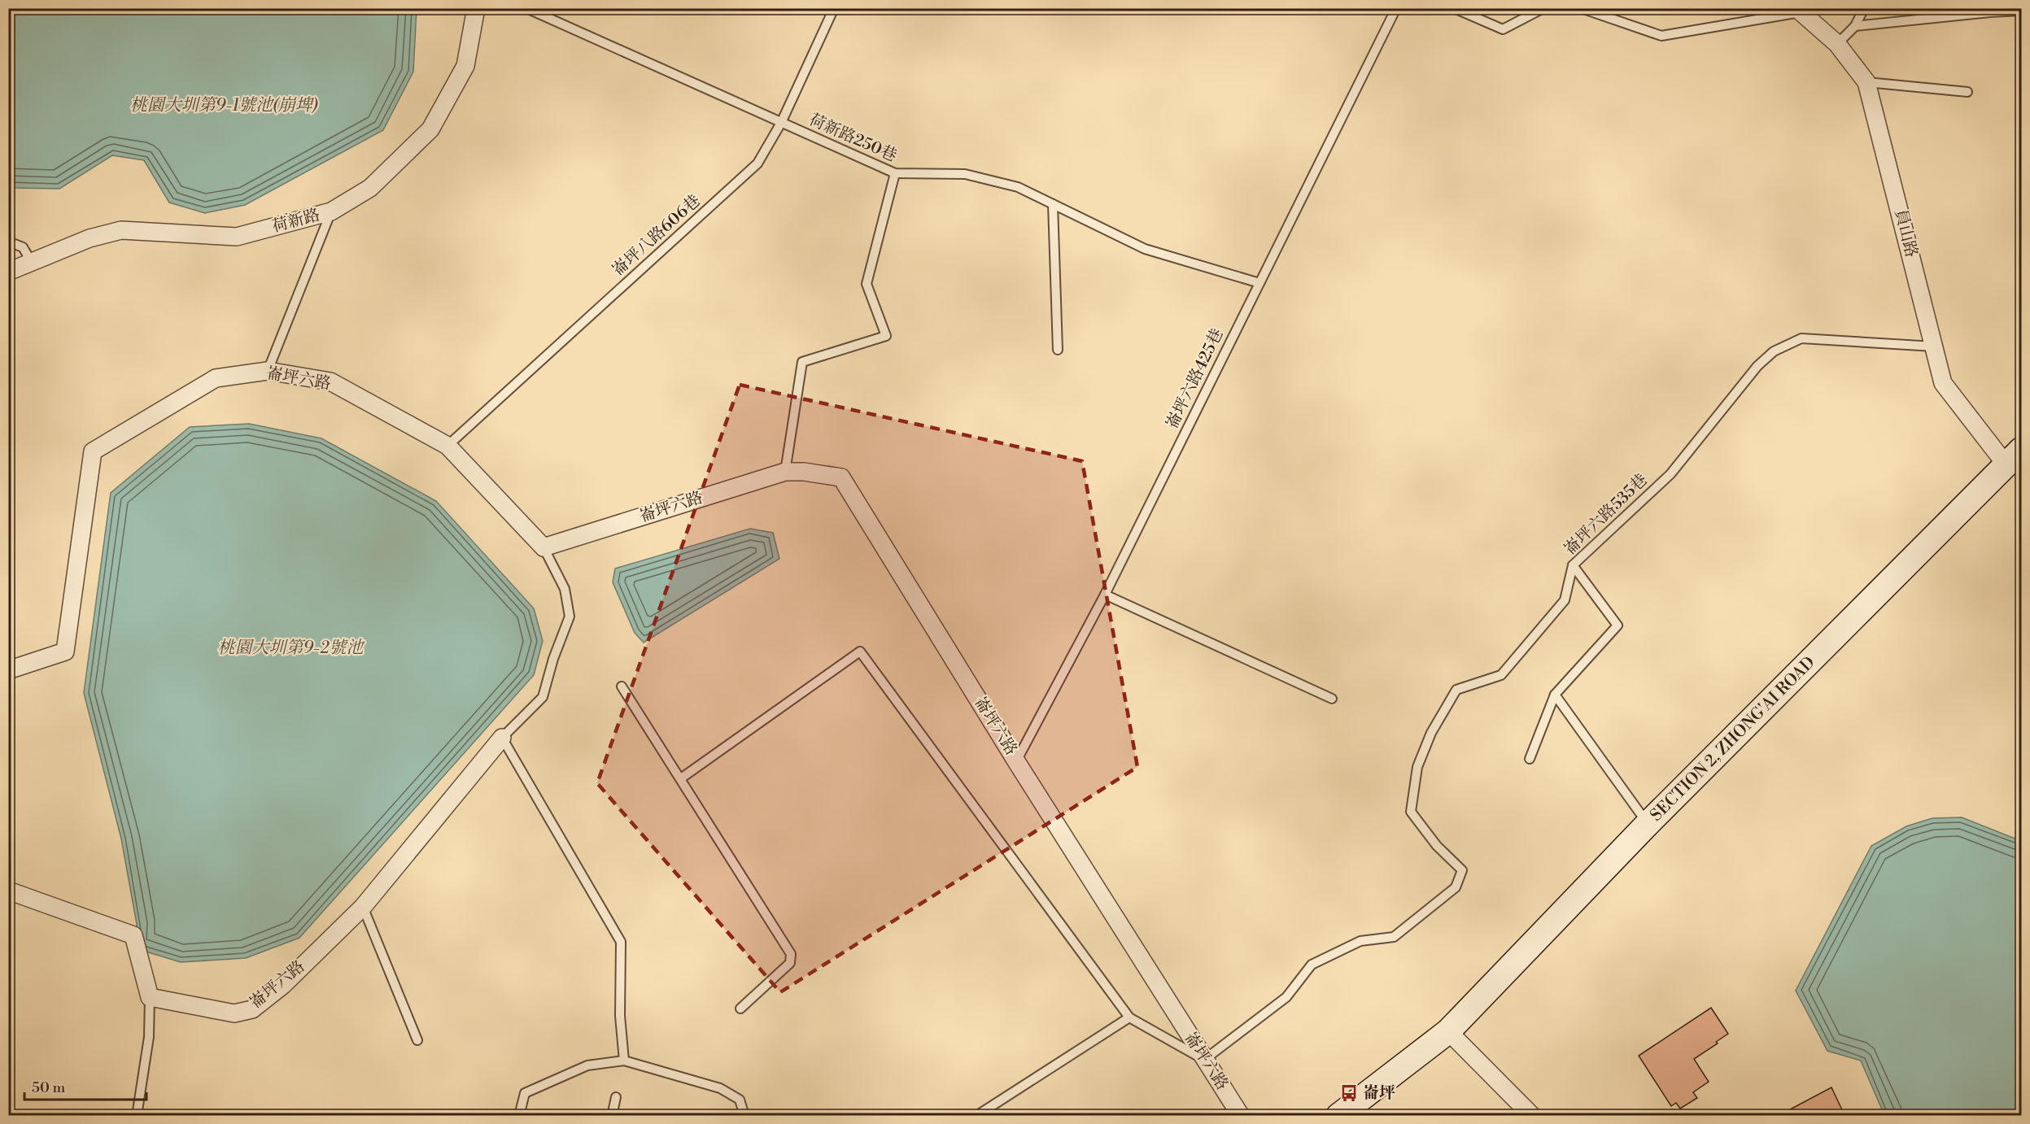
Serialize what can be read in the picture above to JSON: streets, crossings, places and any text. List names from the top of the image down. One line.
{"streets":{"main road":["SECTION 2, ZHONG'AI ROAD"],"street":["荷新路","員山路","崙坪六路"],"lane":["荷新路250巷","崙坪八路606巷","崙坪六路425巷","崙坪六路535巷"]},"crossings":[["荷新路250巷","崙坪八路606巷"],["荷新路250巷","崙坪六路425巷"],["員山路","崙坪六路535巷"],["員山路","SECTION 2, ZHONG'AI ROAD"],["崙坪八路606巷","崙坪六路"],["崙坪六路","崙坪六路425巷"],["崙坪六路","崙坪六路535巷"]],"water":["桃園大圳第9-1號池(崩埤)","桃園大圳第9-2號池"],"places":{"bus stop":["崙坪"]},"scale_bar":"50 m"}
